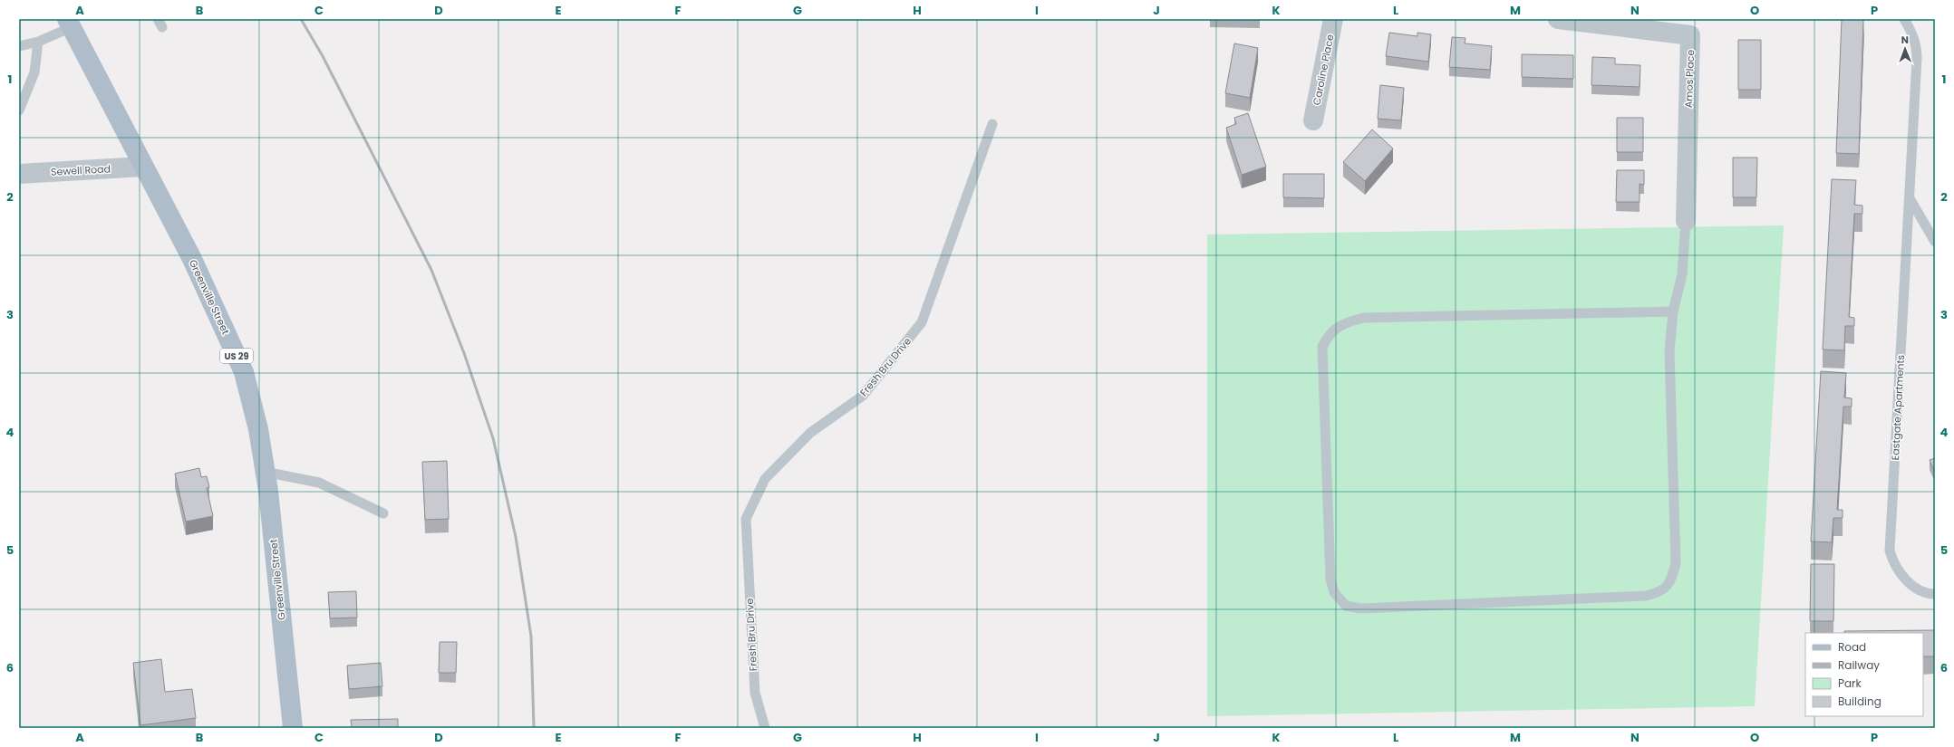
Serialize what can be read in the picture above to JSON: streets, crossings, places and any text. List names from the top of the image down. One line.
{"streets":{"main road":["Greenville Street","US 29"],"street":["Caroline Place","Amos Place","Sewell Road"],"lane":["Fresh Bru Drive","Eastgate Apartments"]},"crossings":[["Sewell Road","Greenville Street"]],"legend":["Road","Railway","Park","Building"],"north":"top","grid":{"columns":["A","B","C","D","E","F","G","H","I","J","K","L","M","N","O","P"],"rows":["1","2","3","4","5","6"]}}
